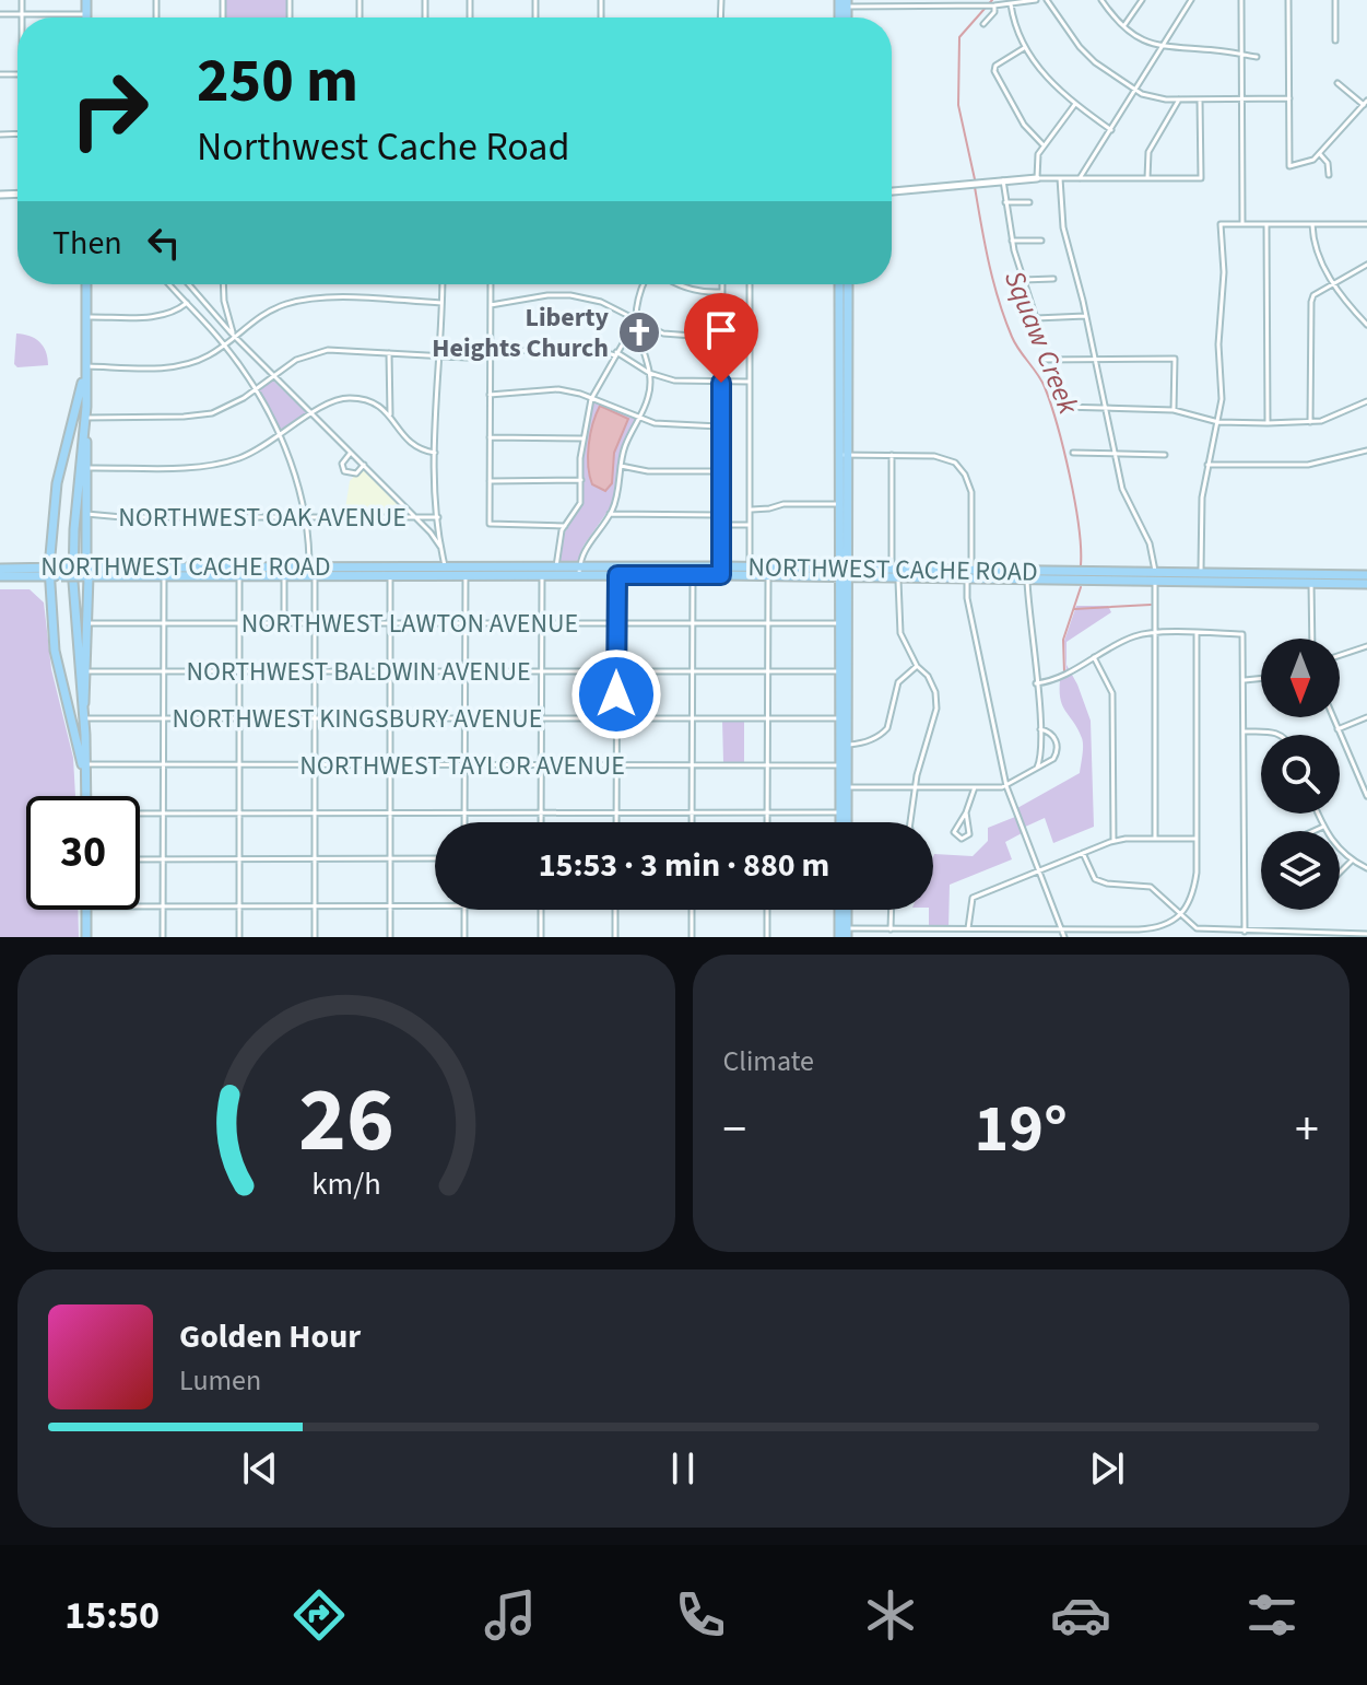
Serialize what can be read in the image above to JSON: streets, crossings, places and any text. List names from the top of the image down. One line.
{"streets":{"main road":["NORTHWEST CACHE ROAD"],"street":["NORTHWEST OAK AVENUE","NORTHWEST LAWTON AVENUE","NORTHWEST BALDWIN AVENUE","NORTHWEST KINGSBURY AVENUE","NORTHWEST TAYLOR AVENUE"]},"water":["Squaw Creek"],"places":{"church":["Liberty Heights Church"]},"north":"bottom","page":{"turn":["250 m","Northwest Cache Road"],"then":"Then","limit":"30","trip":"15:53 · 3 min · 880 m","tile":"Climate","heat":["−","19°","+"],"song":["Golden Hour","Lumen"],"tabs":"15:50","gauge":["26","km/h"]}}
